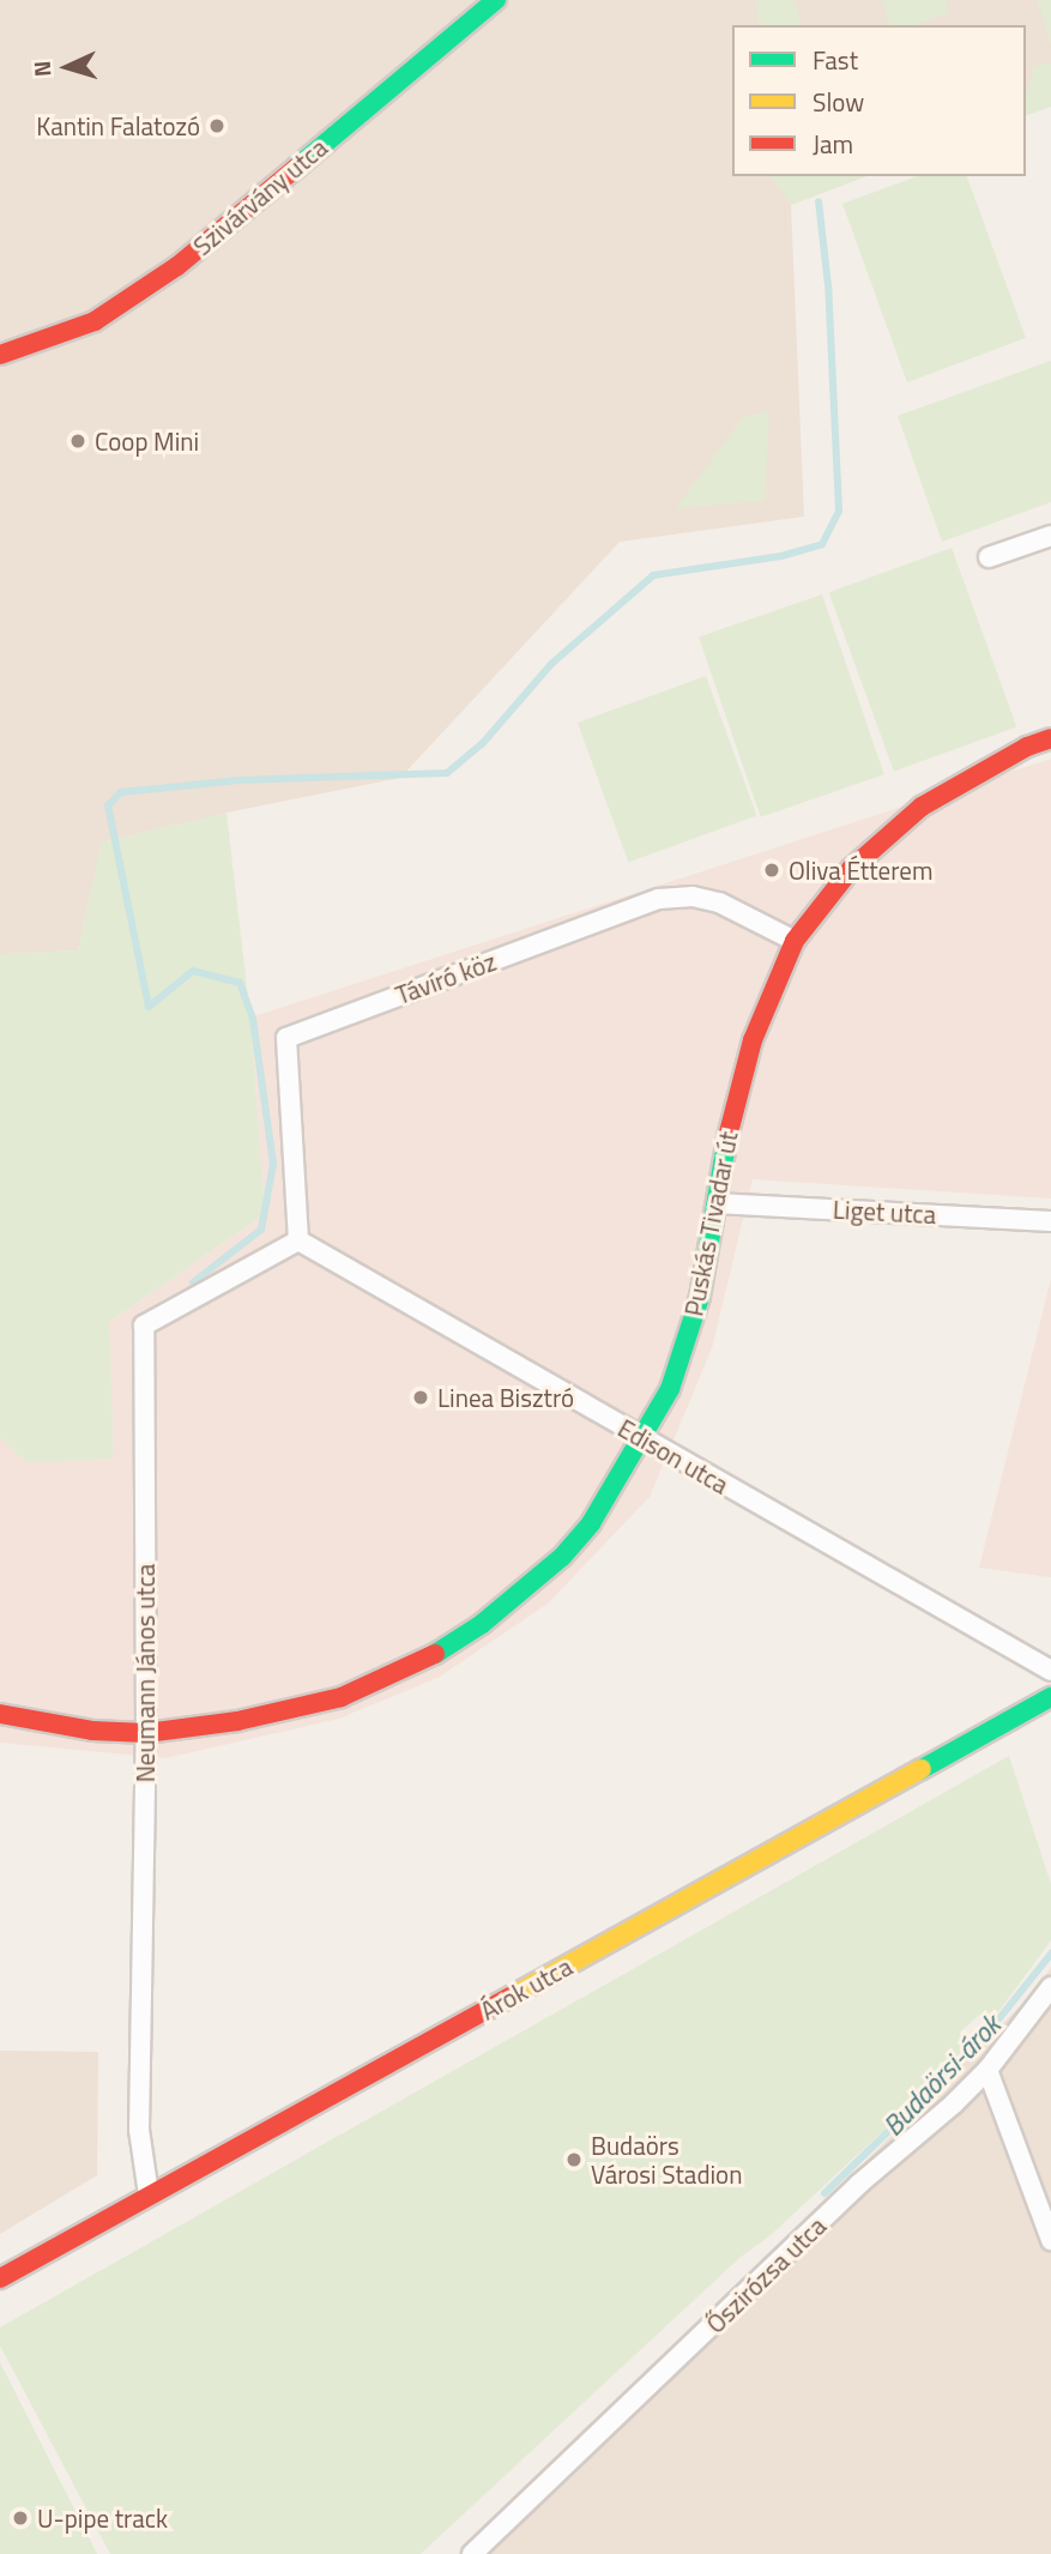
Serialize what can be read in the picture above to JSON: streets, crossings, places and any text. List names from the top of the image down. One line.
{"streets":{"street":["Szivárvány utca","Távíró köz","Liget utca","Puskás Tivadar út","Edison utca","Neumann János utca","Árok utca","Őszirózsa utca"]},"crossings":[["Távíró köz","Puskás Tivadar út"],["Távíró köz","Edison utca"],["Távíró köz","Neumann János utca"],["Liget utca","Puskás Tivadar út"],["Puskás Tivadar út","Edison utca"],["Puskás Tivadar út","Neumann János utca"],["Edison utca","Neumann János utca"],["Neumann János utca","Árok utca"]],"water":["Budaörsi-árok"],"places":["Kantin Falatozó","Coop Mini","Oliva Étterem","Linea Bisztró","Budaörs Városi Stadion","U-pipe track"],"legend":["Fast","Slow","Jam"],"north":"left"}
